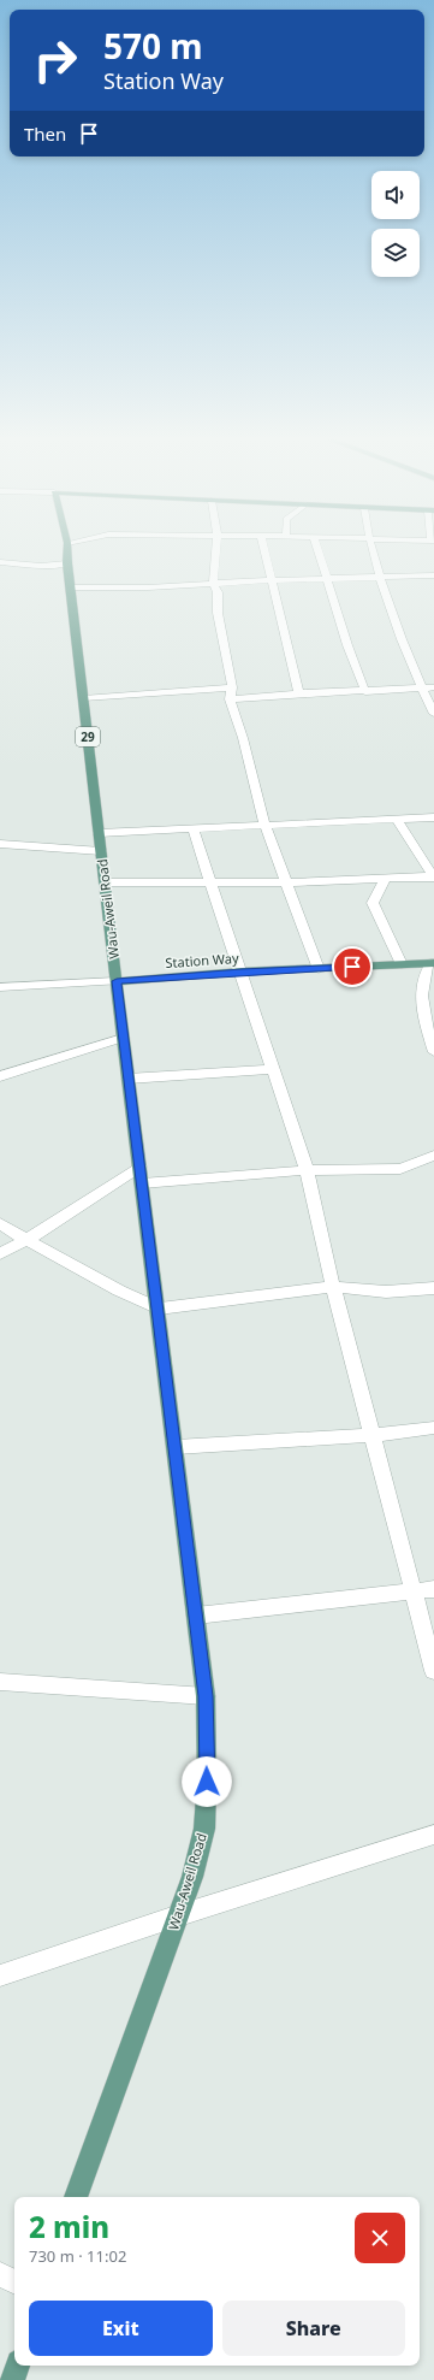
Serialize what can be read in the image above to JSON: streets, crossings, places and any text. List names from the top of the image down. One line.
{"streets":{"main road":["29","Wau-Aweil Road","Station Way"]},"crossings":[["Wau-Aweil Road","Station Way"]],"page":{"turn":["570 m","Station Way"],"then":"Then","heading":["2 min","730 m · 11:02"],"buttons":["Exit","Share"]}}
